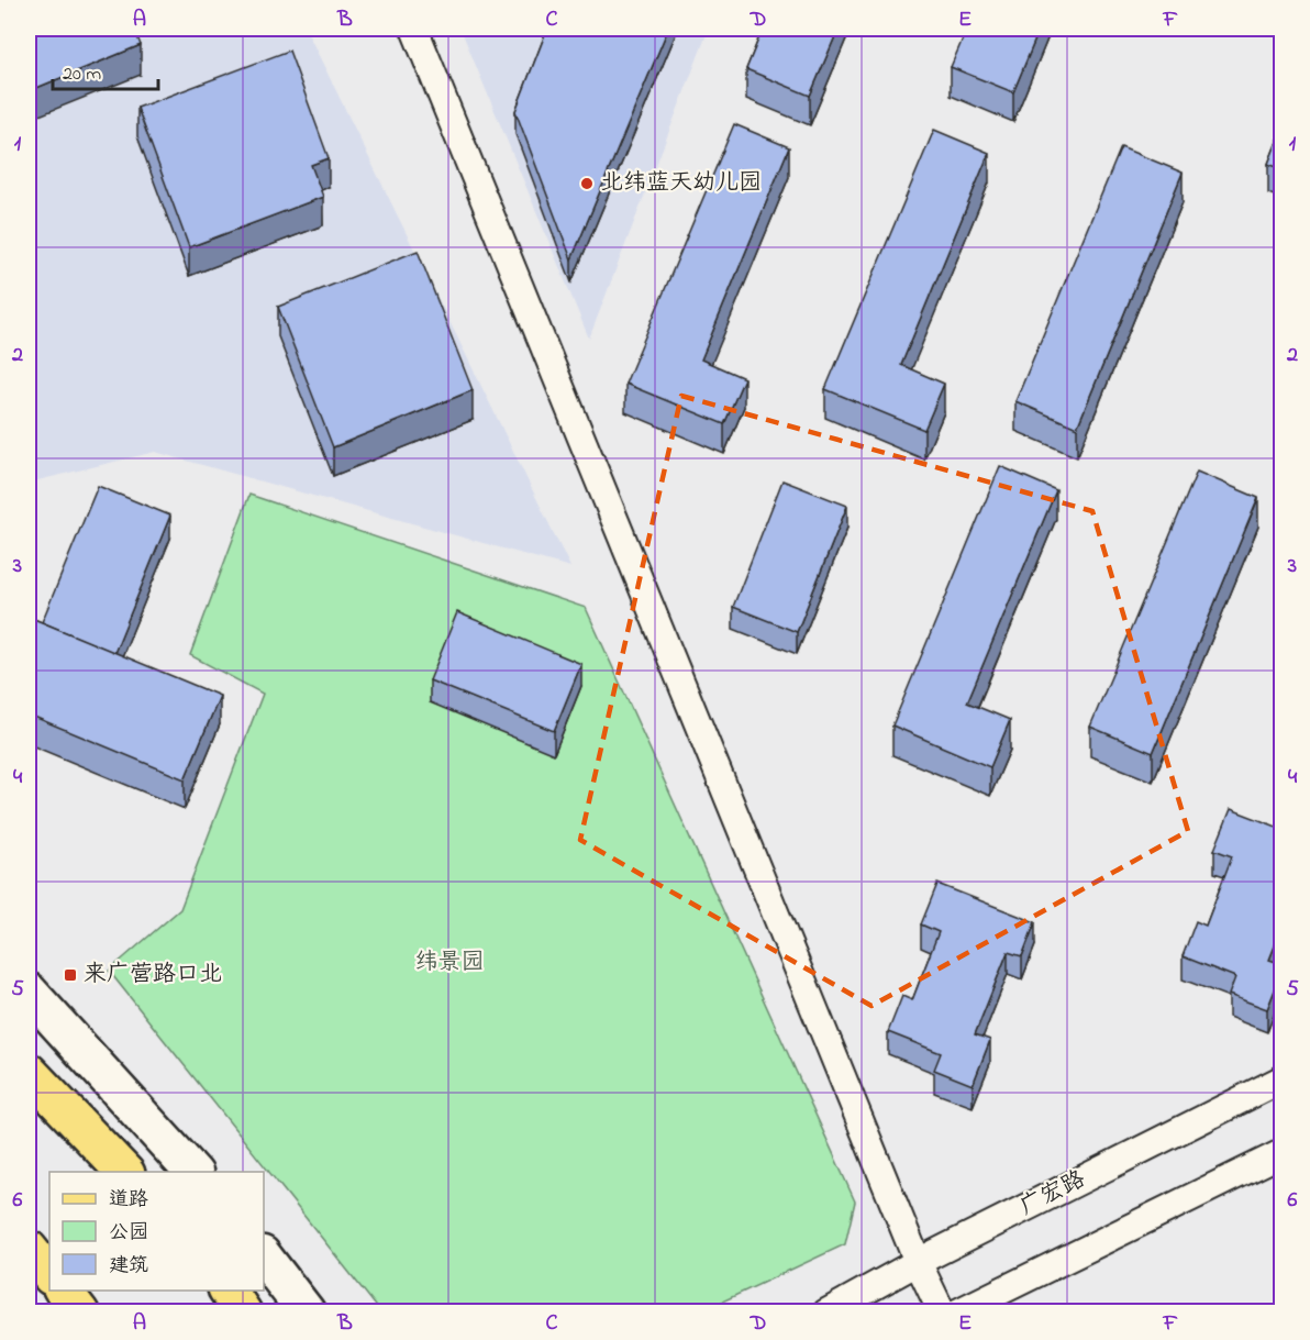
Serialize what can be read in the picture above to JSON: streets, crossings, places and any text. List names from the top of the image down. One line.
{"streets":{"street":["广宏路"]},"parks":["纬景园"],"places":{"other":["北纬蓝天幼儿园"],"transit":["来广营路口北"]},"legend":["道路","公园","建筑"],"scale_bar":"20 m","grid":{"columns":["A","B","C","D","E","F"],"rows":["1","2","3","4","5","6"]}}
